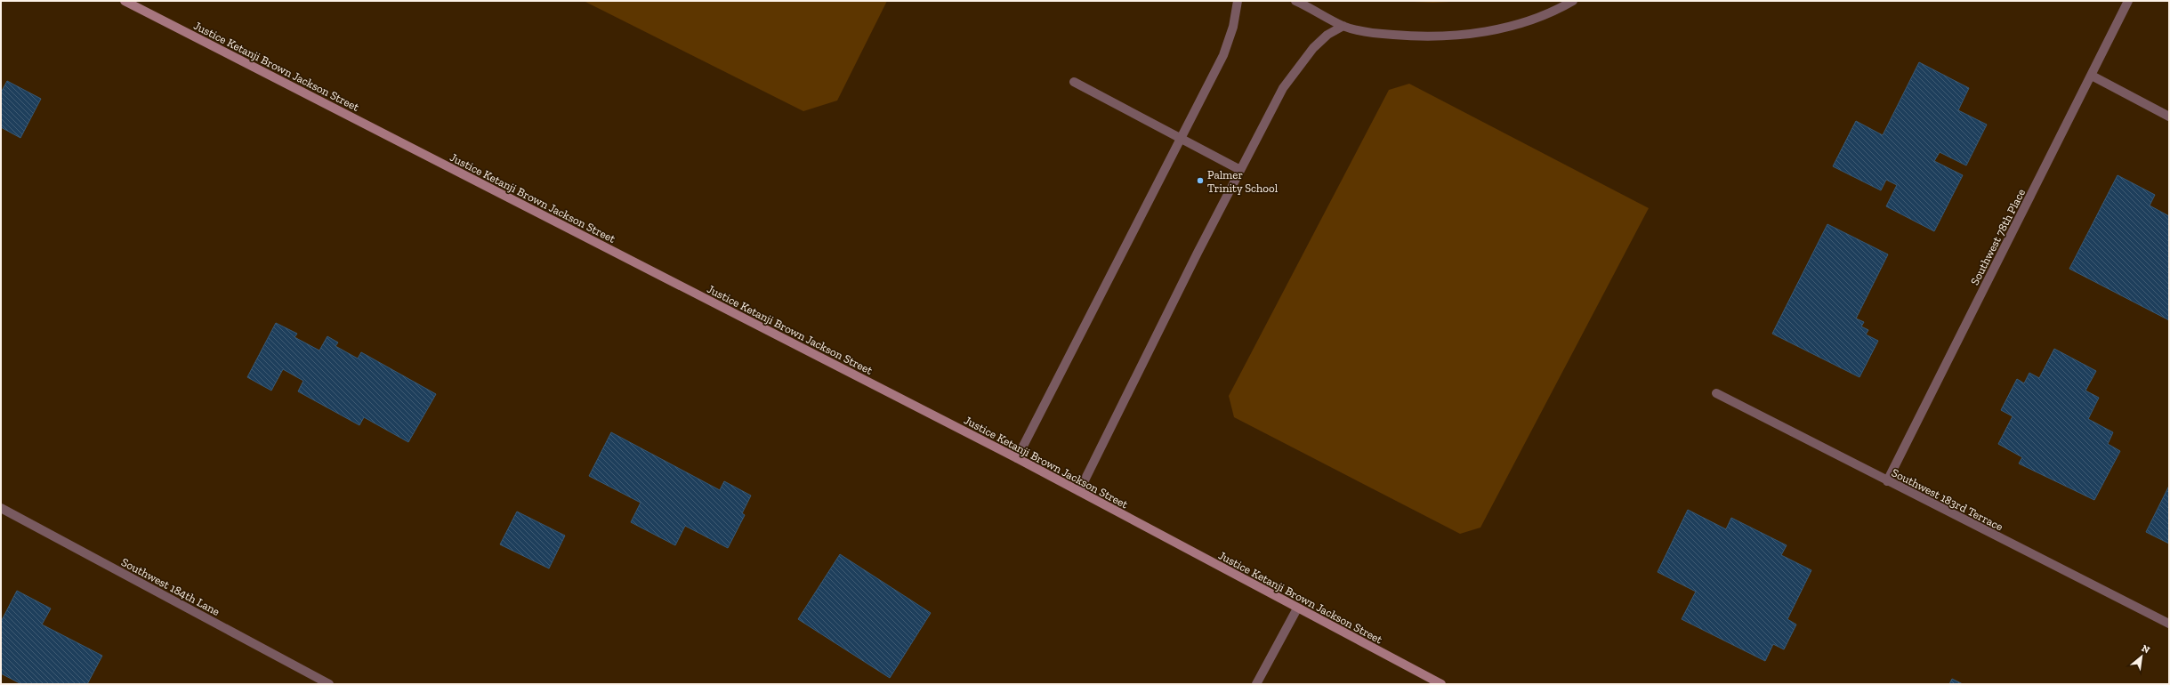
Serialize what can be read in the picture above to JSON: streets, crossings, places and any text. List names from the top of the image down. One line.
{"streets":{"main road":["Justice Ketanji Brown Jackson Street"],"street":["Southwest 78th Place","Southwest 183rd Terrace","Southwest 184th Lane"]},"crossings":[["Southwest 78th Place","Southwest 183rd Terrace"]],"places":["Palmer Trinity School"],"north":"top right"}
